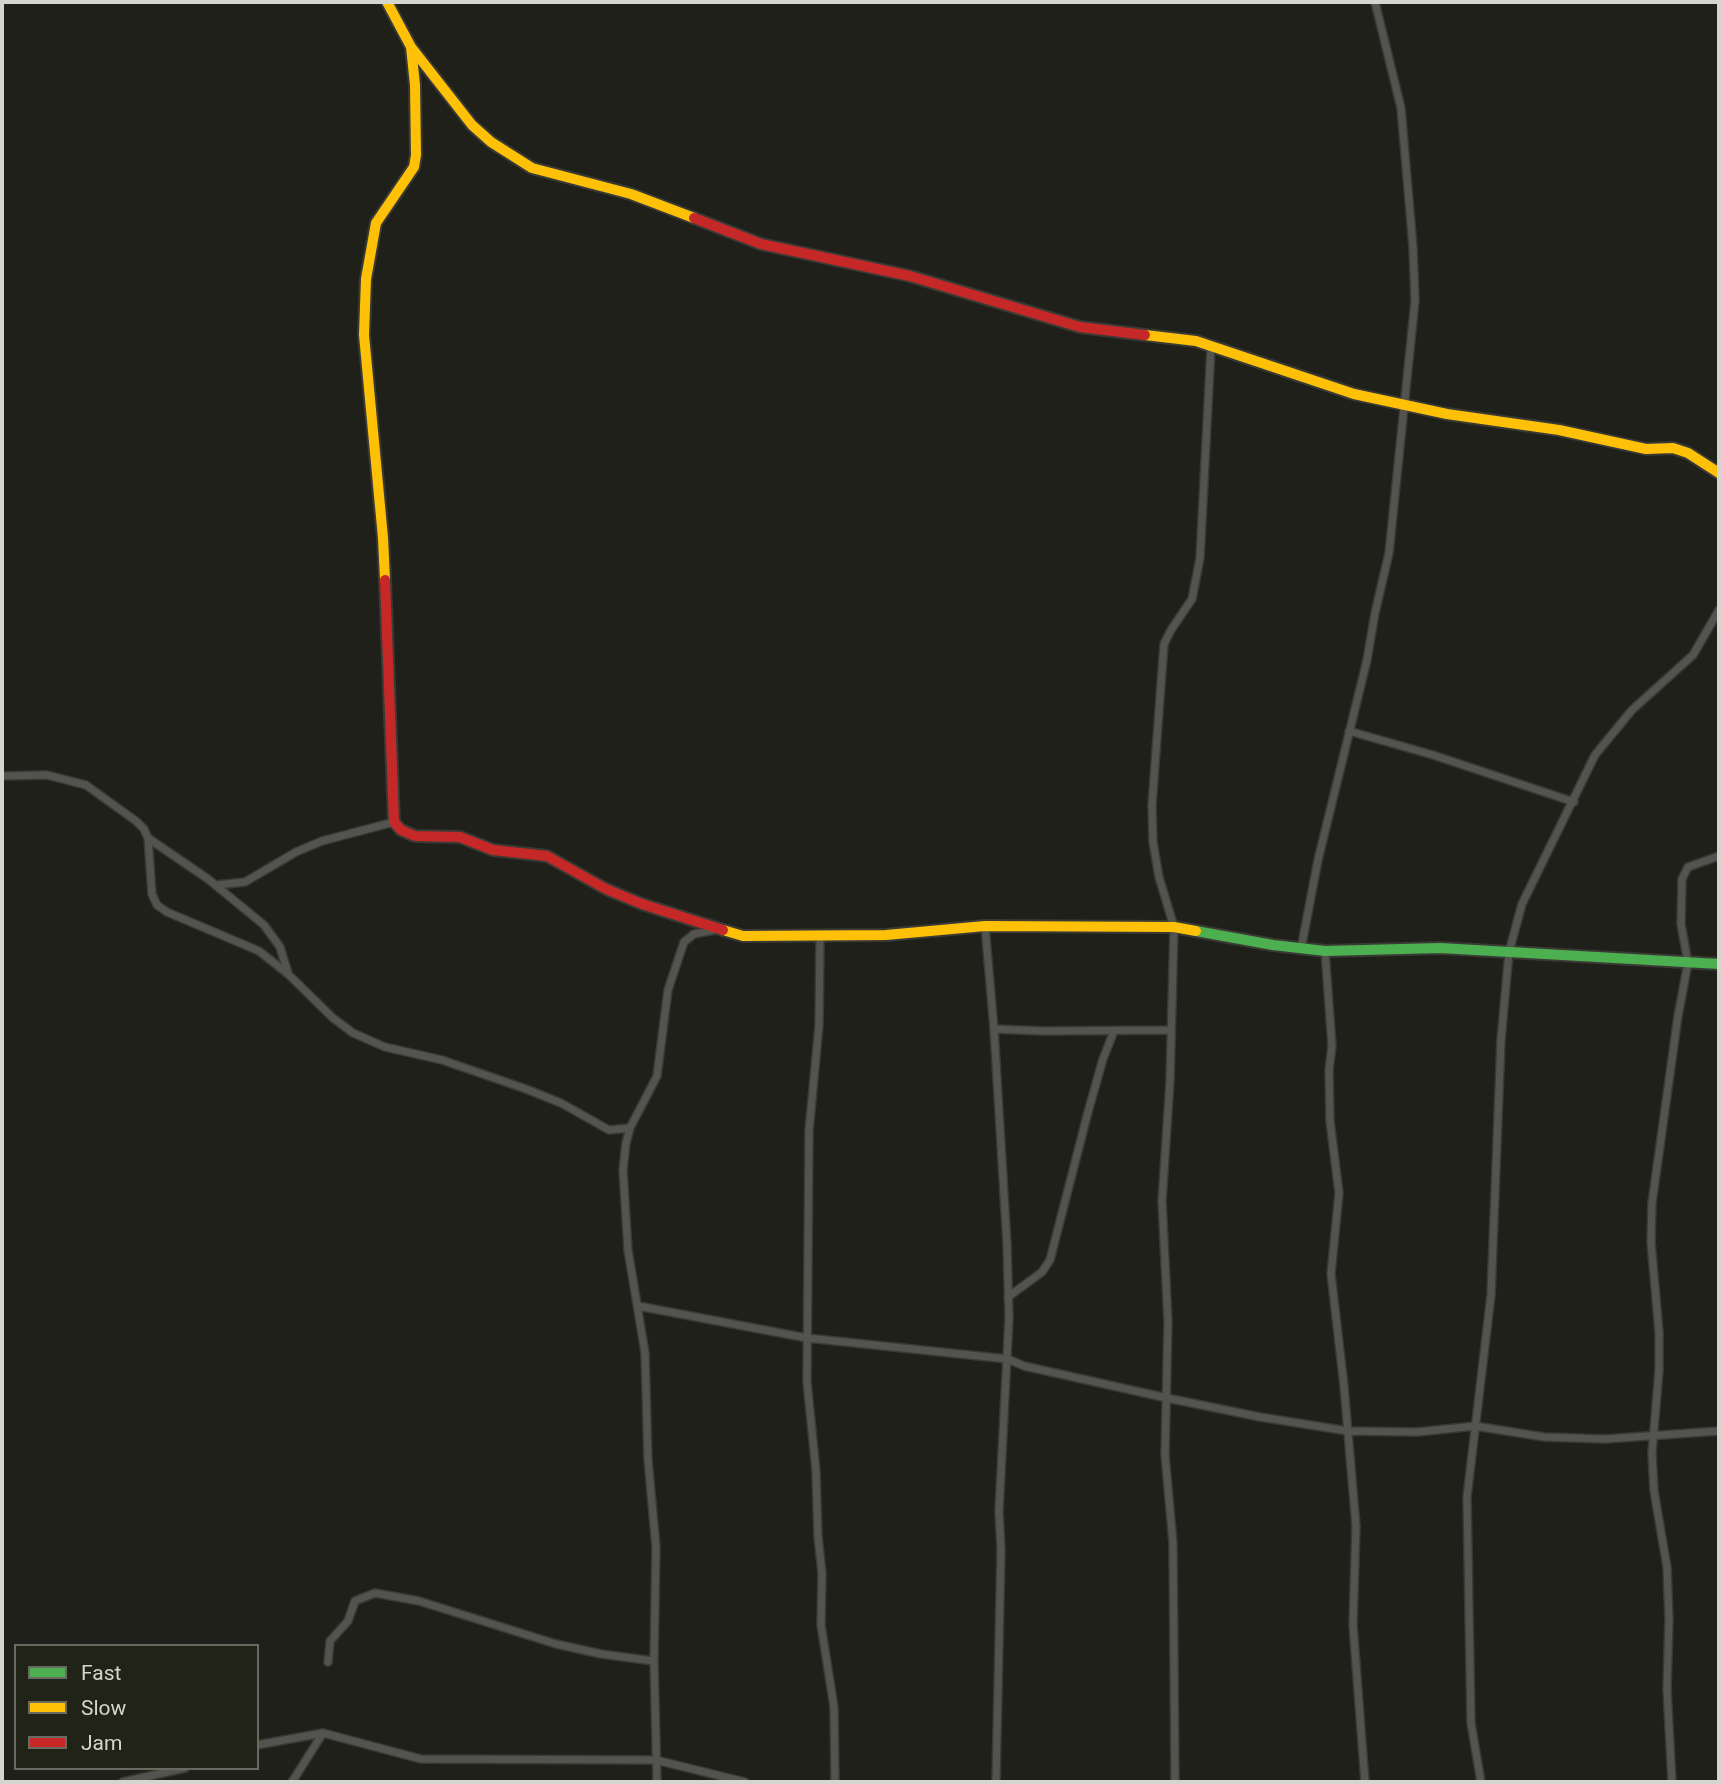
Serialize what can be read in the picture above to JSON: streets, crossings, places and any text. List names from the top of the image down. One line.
{"legend":["Fast","Slow","Jam"]}
